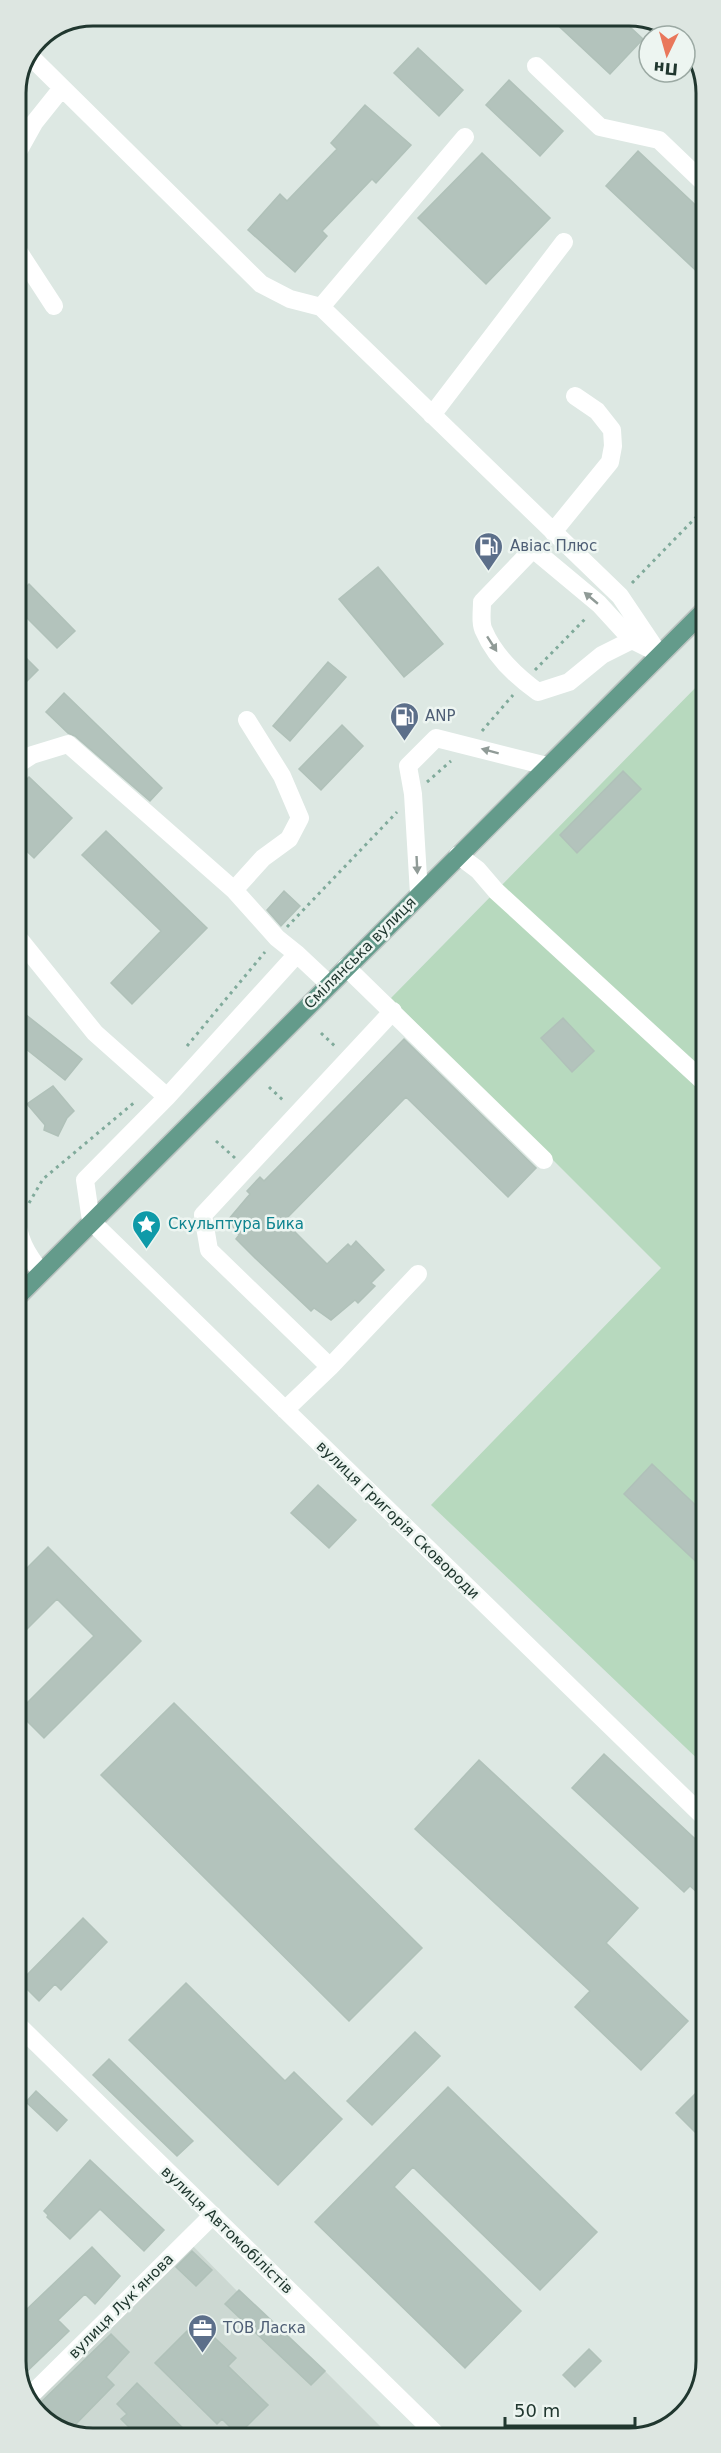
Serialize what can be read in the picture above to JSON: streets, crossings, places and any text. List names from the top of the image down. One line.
{"streets":{"main road":["Смілянська вулиця"],"street":["вулиця Григорія Сковороди","вулиця Автомобілістів","вулиця Лукʼянова"]},"crossings":[["Смілянська вулиця","вулиця Григорія Сковороди"],["вулиця Автомобілістів","вулиця Лукʼянова"]],"places":{"fuel station":["Авіас Плюс","ANP"],"place":["Cкульптура Бика"],"office":["ТОВ Ласка"]},"scale_bar":"50 m","north":"bottom"}
